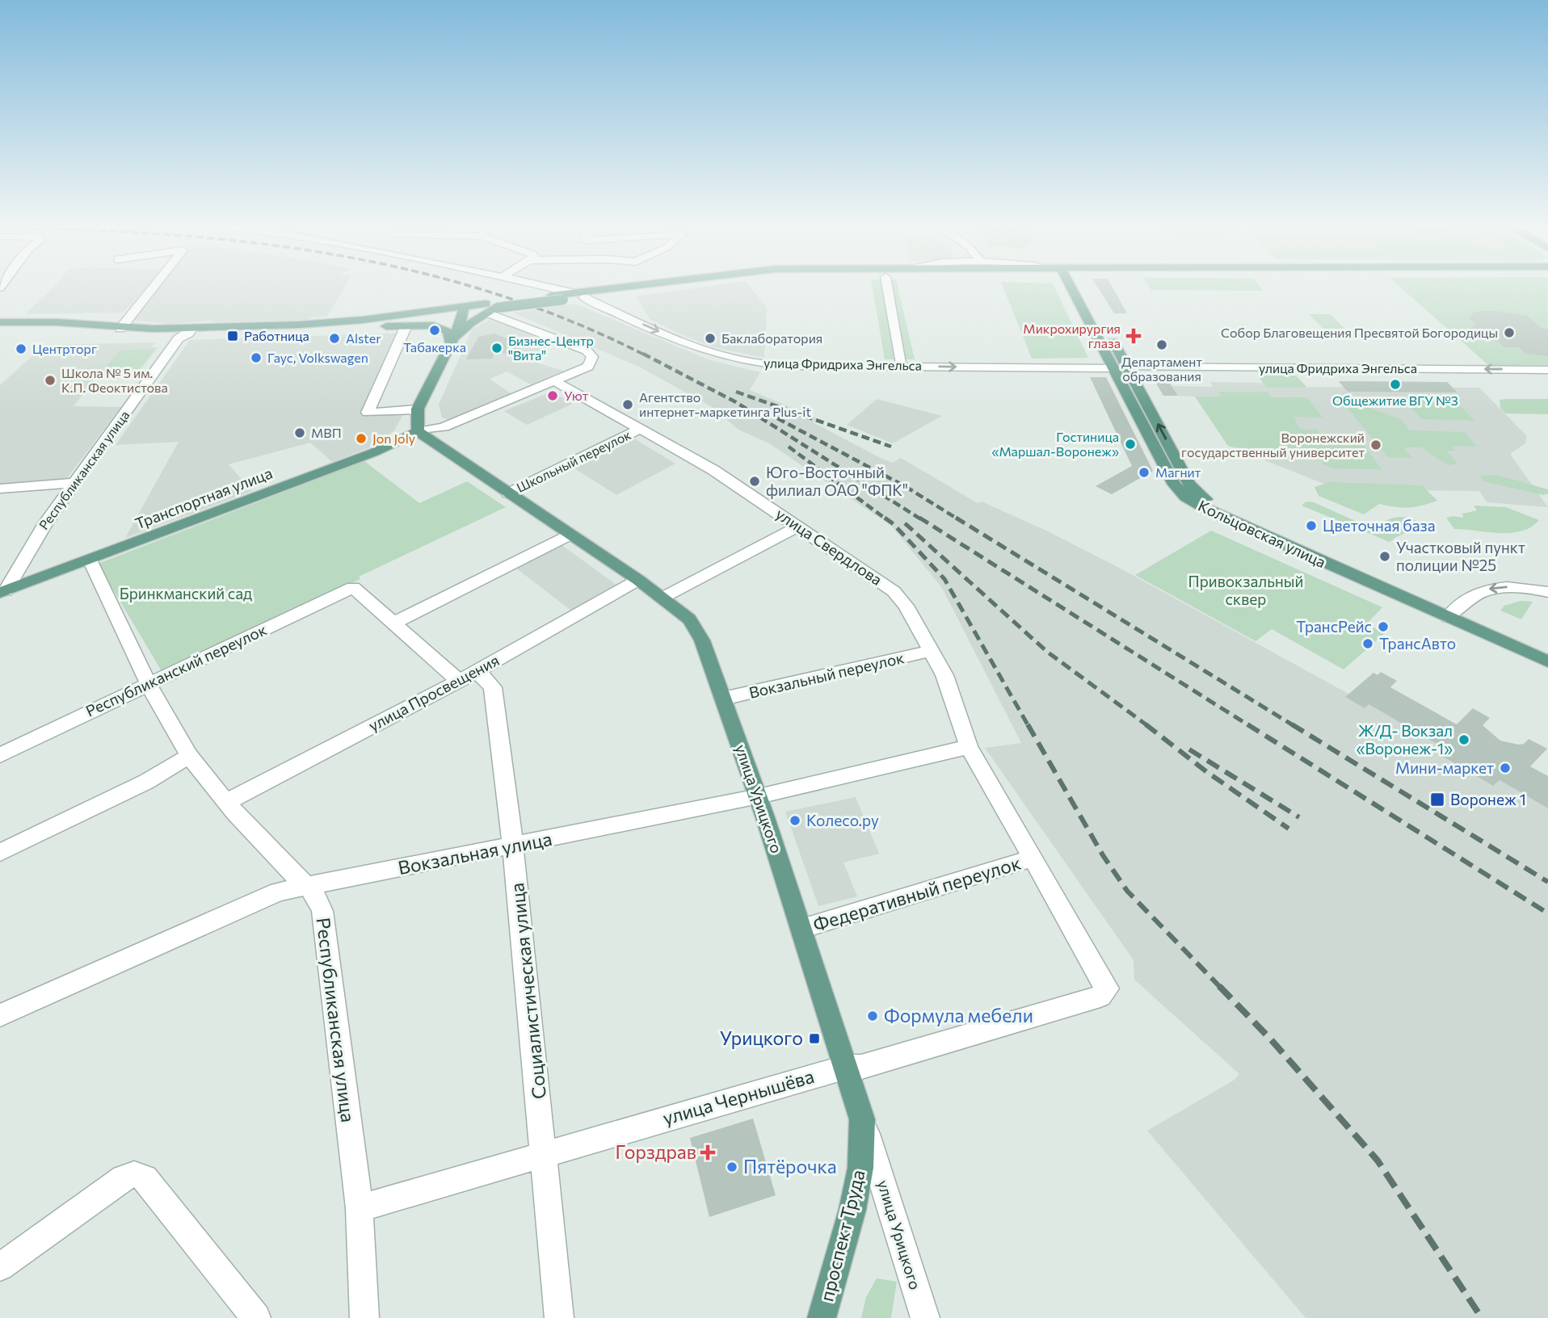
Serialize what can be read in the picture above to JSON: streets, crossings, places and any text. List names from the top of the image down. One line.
{"streets":{"main road":["Транспортная улица","Кольцовская улица","улица Урицкого","проспект Труда"],"street":["улица Фридриха Энгельса","Школьный переулок","Республиканская улица","улица Свердлова","Республиканский переулок","Вокзальный переулок","улица Просвещения","Вокзальная улица","Федеративный переулок","Социалистическая улица","улица Чернышёва"]},"crossings":[["улица Фридриха Энгельса","Кольцовская улица"],["Школьный переулок","улица Свердлова"],["Школьный переулок","улица Урицкого"],["Республиканская улица","Транспортная улица"],["Республиканская улица","Республиканский переулок"],["Республиканская улица","улица Просвещения"],["Республиканская улица","Вокзальная улица"],["Республиканская улица","улица Чернышёва"],["Транспортная улица","улица Урицкого"],["улица Свердлова","Вокзальный переулок"],["улица Свердлова","Вокзальная улица"],["улица Свердлова","Федеративный переулок"],["улица Свердлова","улица Чернышёва"],["Республиканский переулок","Социалистическая улица"],["Вокзальный переулок","улица Урицкого"],["улица Просвещения","улица Урицкого"],["улица Просвещения","Социалистическая улица"],["улица Урицкого","Вокзальная улица"],["улица Урицкого","Федеративный переулок"],["улица Урицкого","улица Чернышёва"],["улица Урицкого","проспект Труда"],["Вокзальная улица","Социалистическая улица"],["Социалистическая улица","улица Чернышёва"]],"parks":["Привокзальный сквер","Бринкманский сад"],"places":{"other":["Табакерка","Собор Благовещения Пресвятой Богородицы","Alster","Баклаборатория","Департамент образования","Бизнес-Центр \"Вита\"","Центрторг","Гаус, Volkswagen","Школа № 5 им. К.П. Феоктистова","Общежитие ВГУ №3","Уют","Агентство интернет-маркетинга Plus-it","МВП","Jon Joly","Гостиница «Маршал-Воронеж»","Воронежский государственный университет","Магнит","Юго-Восточный филиал ОАО \"ФПК\"","Цветочная база","Участковый пункт полиции №25","ТрансРейс","ТрансАвто","Ж/Д- Вокзал «Воронеж-1»","Мини-маркет","Колесо.ру","Формула мебели","Пятёрочка"],"transit":["Работница","Воронеж 1","Урицкого"],"health":["Микрохирургия глаза","Горздрав"]}}
